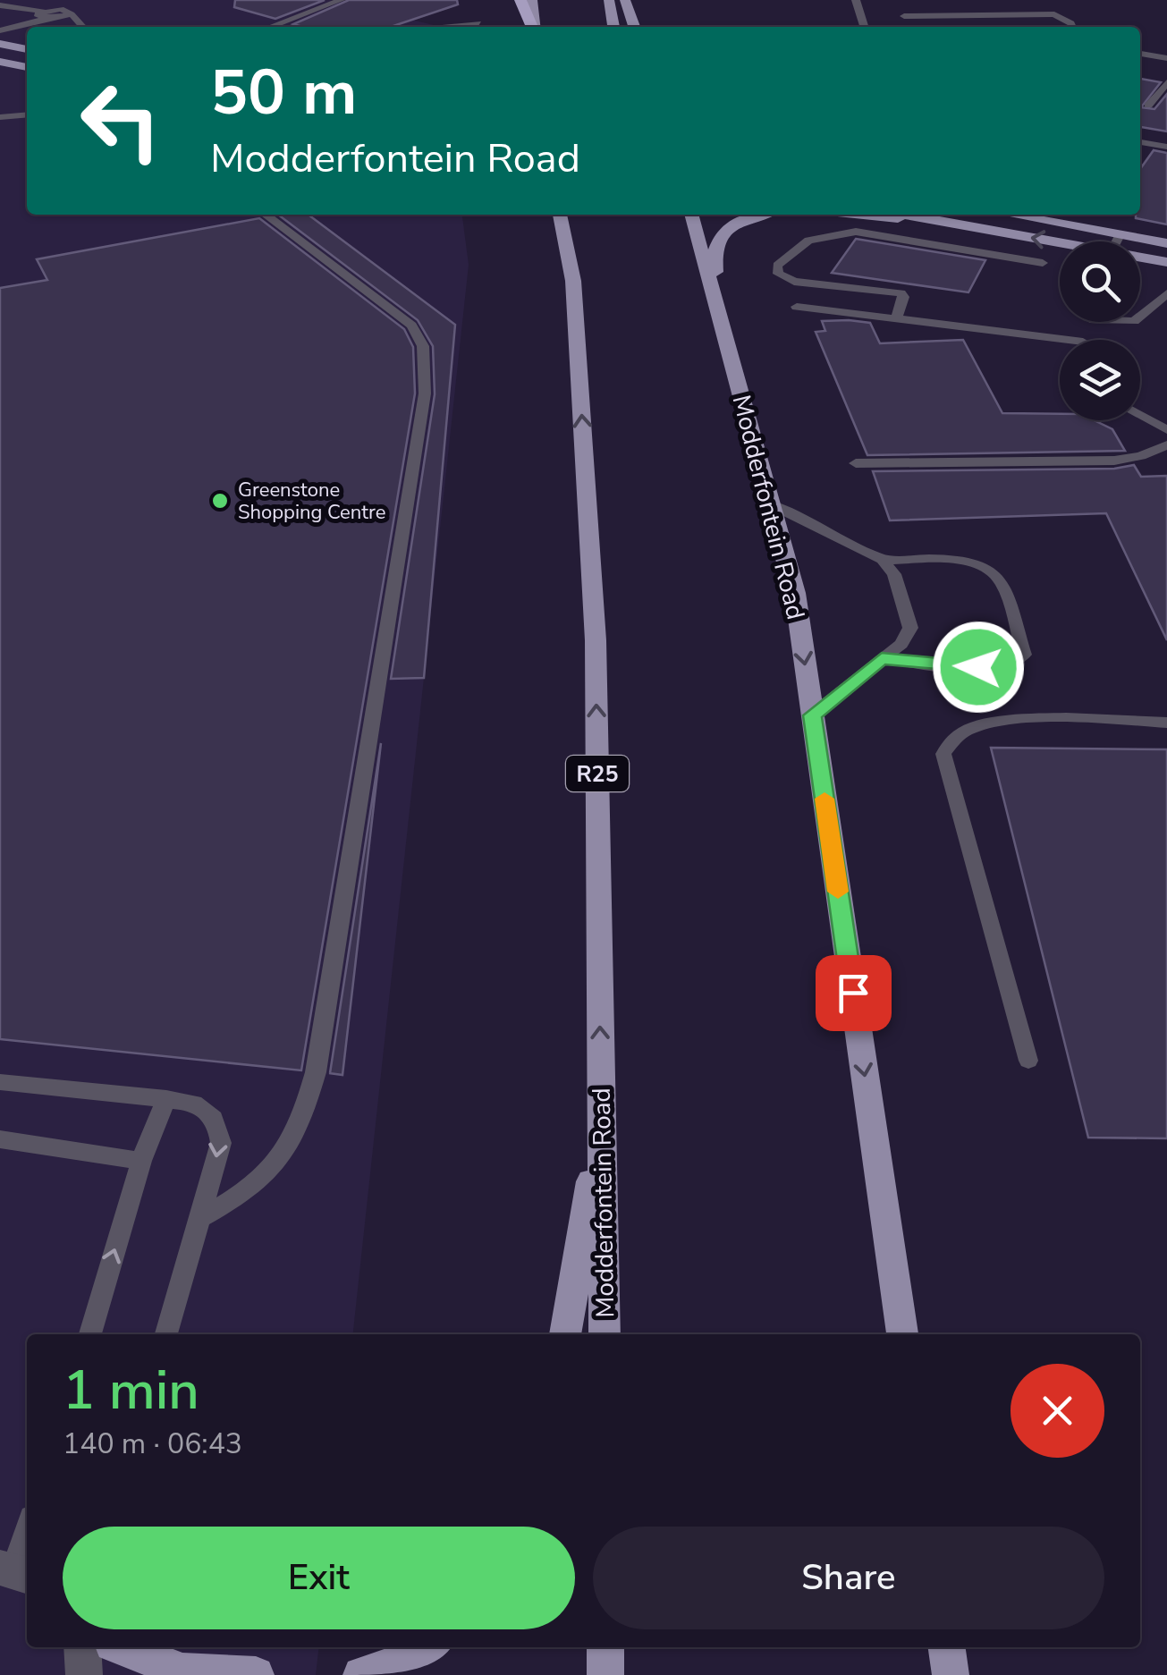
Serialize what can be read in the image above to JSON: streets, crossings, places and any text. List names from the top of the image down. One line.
{"streets":{"main road":["Modderfontein Road","R25"]},"places":["Greenstone Shopping Centre"],"page":{"turn":["50 m","Modderfontein Road"],"heading":["1 min","140 m · 06:43"],"buttons":["Exit","Share"]}}
